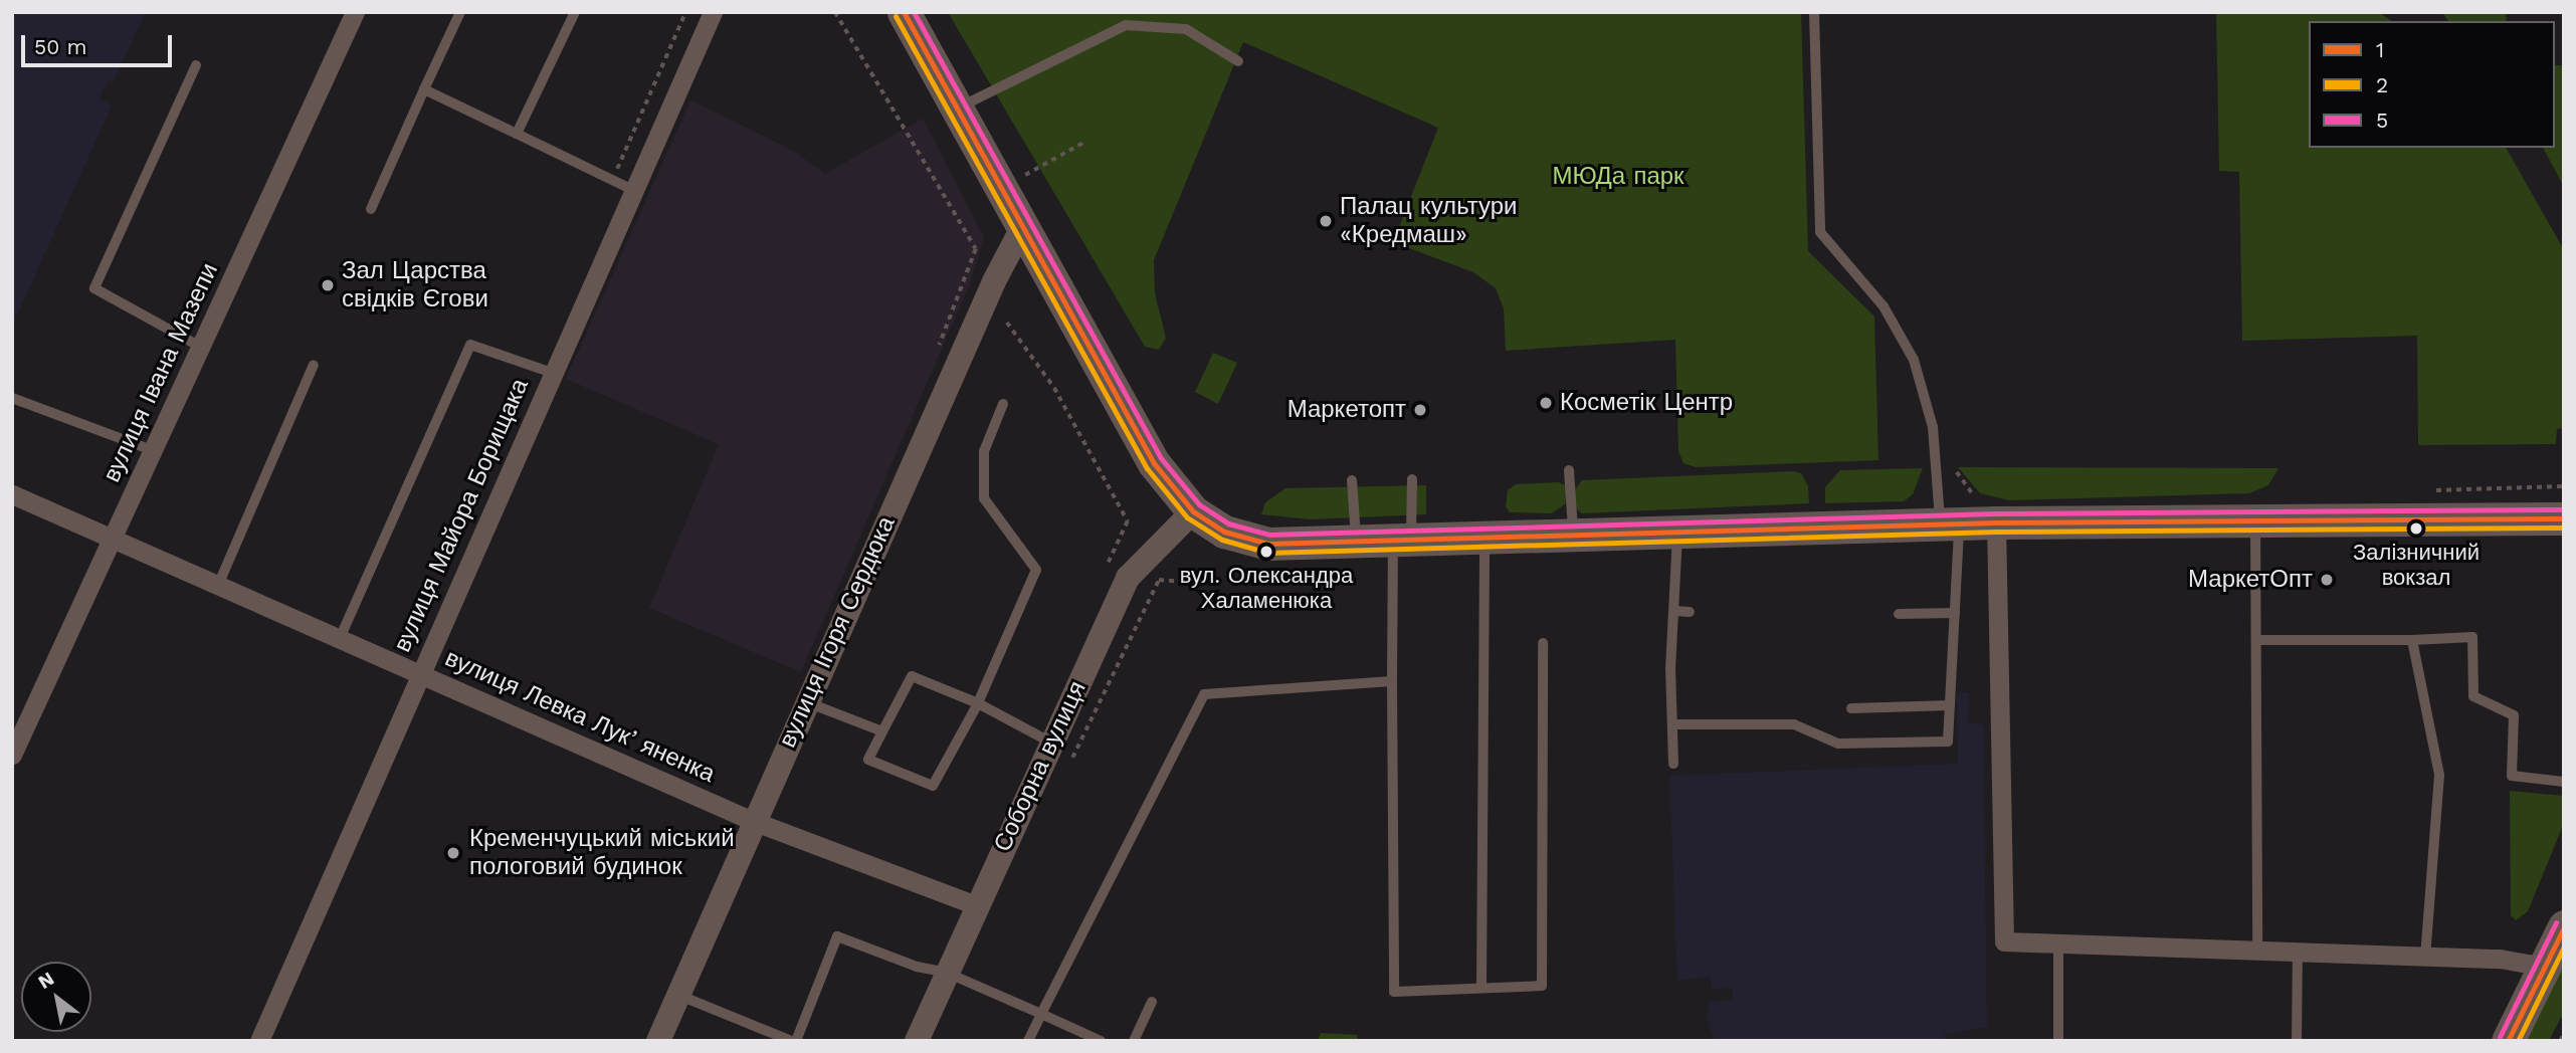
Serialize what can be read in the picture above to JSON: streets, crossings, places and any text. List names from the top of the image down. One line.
{"streets":{"street":["вулиця Івана Мазепи","вулиця Майора Борищака","вулиця Ігоря Сердюка","вулиця Левка Лукʼяненка","Соборна вулиця"]},"crossings":[["вулиця Івана Мазепи","вулиця Левка Лукʼяненка"],["вулиця Майора Борищака","вулиця Левка Лукʼяненка"],["вулиця Ігоря Сердюка","вулиця Левка Лукʼяненка"],["вулиця Левка Лукʼяненка","Соборна вулиця"]],"parks":["МЮДа парк"],"places":["Палац культури «Кредмаш»","Зал Царства свідків Єгови","Косметік Центр","Маркетопт","Залізничний вокзал","вул. Олександра Халаменюка","МаркетОпт","Кременчуцький міський пологовий будинок"],"lines":["transit line 1","transit line 5","transit line 2"],"legend":["1","2","5"],"scale_bar":"50 m","north":"top left"}
